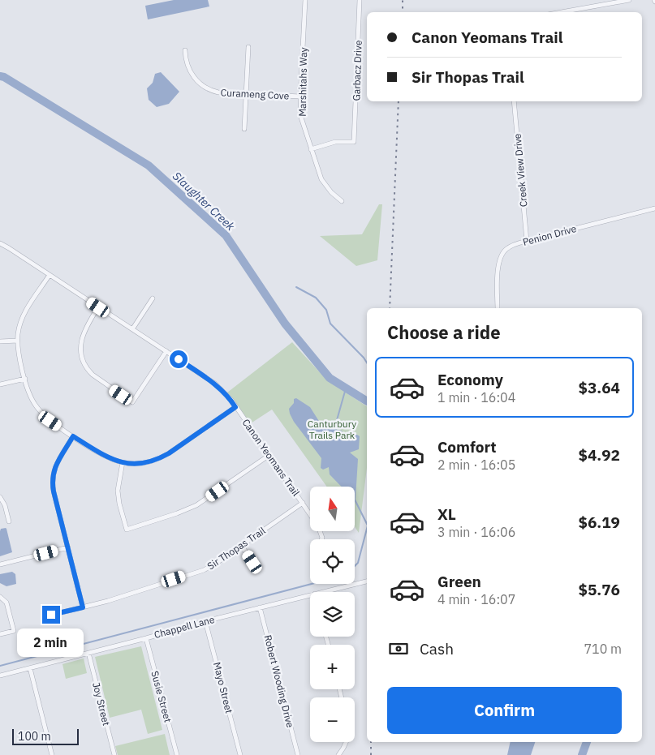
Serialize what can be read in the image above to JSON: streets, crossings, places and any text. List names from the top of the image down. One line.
{"streets":{"street":["Garbacz Drive","Marshitahs Way","Curameng Cove","Creek View Drive","Penion Drive","Canon Yeomans Trail","Sir Thopas Trail","Chappell Lane","Robert Wooding Drive","Mayo Street","Susie Street","Joy Street"]},"crossings":[["Garbacz Drive","Marshitahs Way"],["Marshitahs Way","Curameng Cove"],["Creek View Drive","Penion Drive"],["Canon Yeomans Trail","Sir Thopas Trail"],["Chappell Lane","Robert Wooding Drive"],["Chappell Lane","Mayo Street"],["Chappell Lane","Susie Street"],["Chappell Lane","Joy Street"]],"water":["Slaughter Creek"],"parks":["Canturbury Trails Park"],"scale_bar":"100 m","north":"top","page":{"banner":["Canon Yeomans Trail","Sir Thopas Trail"],"heading":"Choose a ride","list":[{"name":"Economy","note":"1 min · 16:04","value":"$3.64"},{"name":"Comfort","note":"2 min · 16:05","value":"$4.92"},{"name":"XL","note":"3 min · 16:06","value":"$6.19"},{"name":"Green","note":"4 min · 16:07","value":"$5.76"}],"map_buttons":["+","−"],"pay":["Cash","710 m"],"bubble":"2 min","buttons":"Confirm","scale":"100 m"}}
